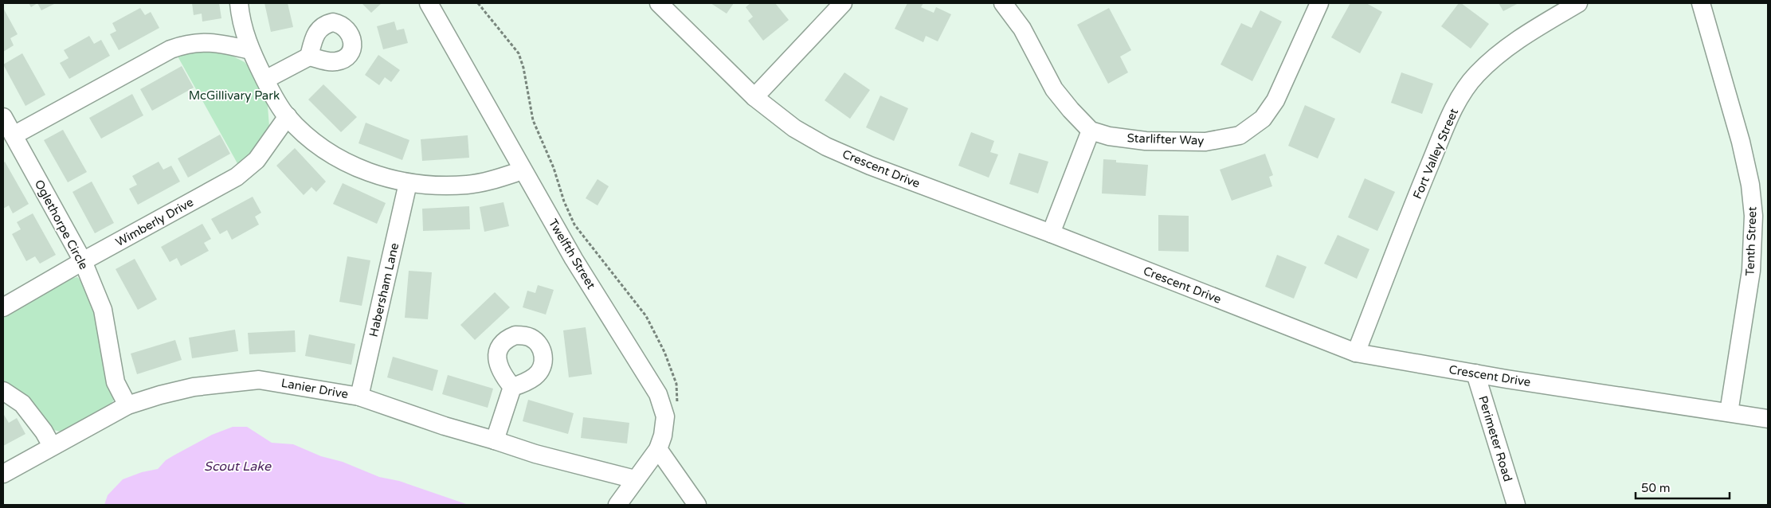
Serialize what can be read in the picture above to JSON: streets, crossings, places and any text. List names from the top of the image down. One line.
{"streets":{"street":["Starlifter Way","Fort Valley Street","Crescent Drive","Wimberly Drive","Oglethorpe Circle","Tenth Street","Twelfth Street","Habersham Lane","Lanier Drive","Perimeter Road"]},"crossings":[["Fort Valley Street","Crescent Drive"],["Crescent Drive","Tenth Street"],["Crescent Drive","Perimeter Road"],["Wimberly Drive","Oglethorpe Circle"],["Oglethorpe Circle","Lanier Drive"],["Habersham Lane","Lanier Drive"]],"water":["Scout Lake"],"parks":["McGillivary Park"],"scale_bar":"50 m"}
